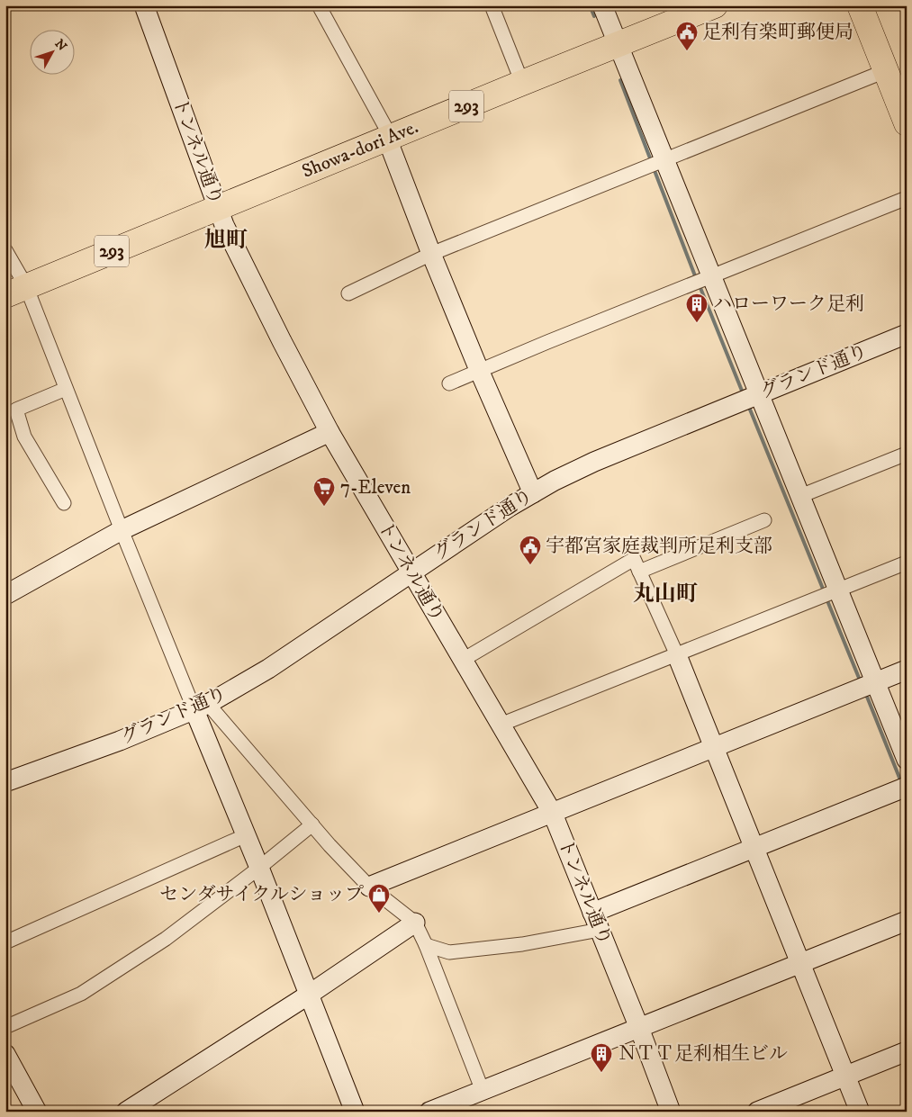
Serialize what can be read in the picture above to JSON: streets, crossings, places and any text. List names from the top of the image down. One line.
{"streets":{"highway":["293","Showa-dori Ave."],"street":["トンネル通り","グランド通り"]},"crossings":[["Showa-dori Ave.","トンネル通り"],["トンネル通り","グランド通り"]],"districts":["旭町","丸山町"],"places":{"public building":["足利有楽町郵便局","宇都宮家庭裁判所足利支部"],"building":["ハローワーク足利","ＮＴＴ足利相生ビル"],"supermarket":["7-Eleven"],"shop":["センダサイクルショップ"]},"north":"top right"}
